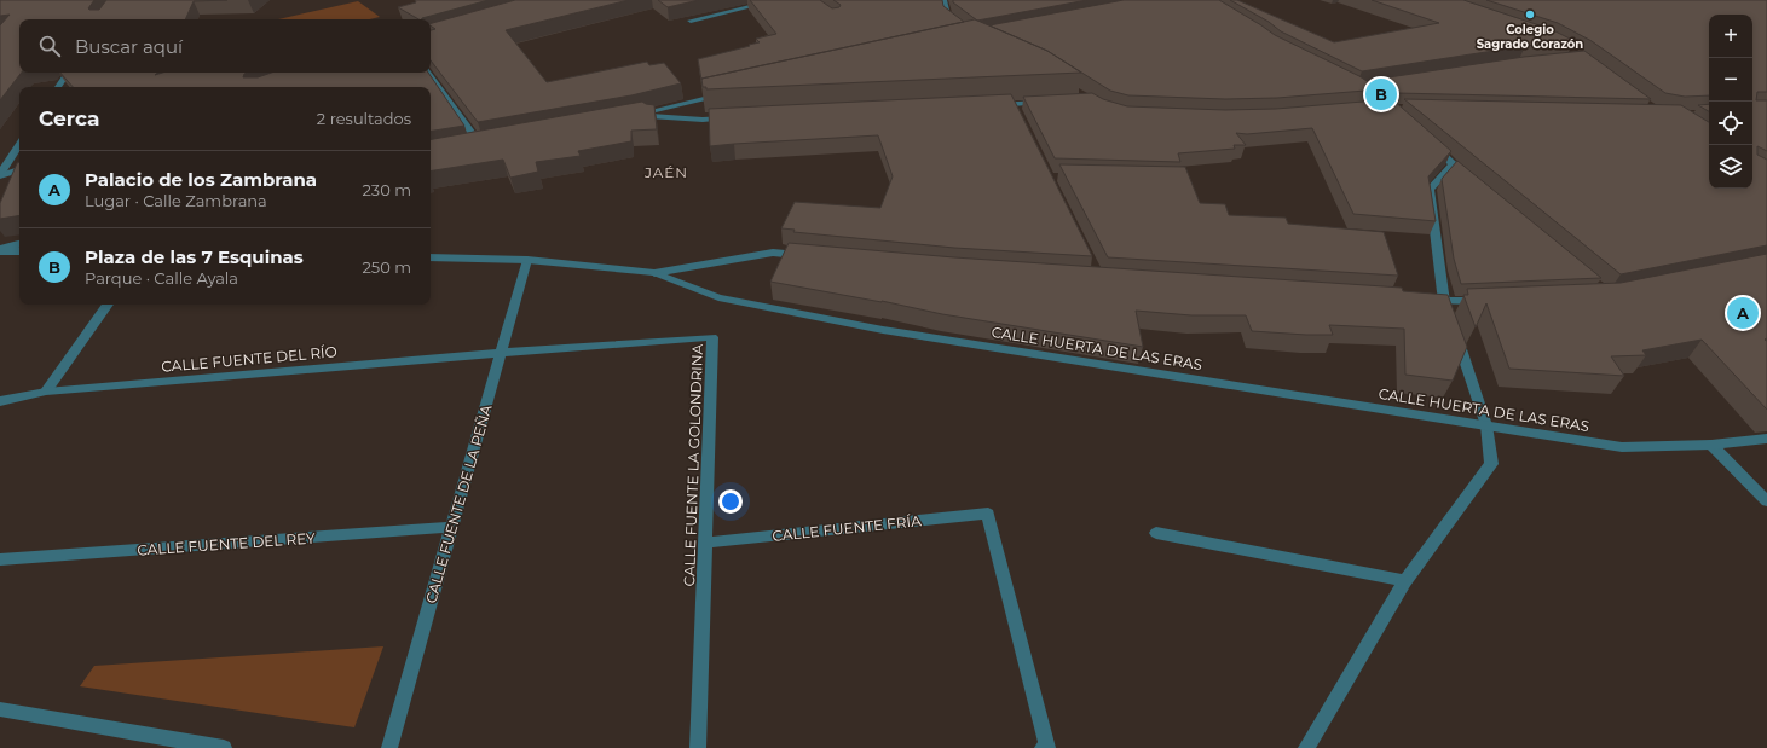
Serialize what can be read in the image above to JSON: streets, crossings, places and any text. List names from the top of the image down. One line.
{"streets":{"street":["CALLE HUERTA DE LAS ERAS","CALLE FUENTE DEL RÍO","CALLE FUENTE LA GOLONDRINA","CALLE FUENTE DE LA PEÑA","CALLE FUENTE FRÍA","CALLE FUENTE DEL REY"]},"crossings":[["CALLE HUERTA DE LAS ERAS","CALLE FUENTE DE LA PEÑA"],["CALLE FUENTE DEL RÍO","CALLE FUENTE LA GOLONDRINA"],["CALLE FUENTE DEL RÍO","CALLE FUENTE DE LA PEÑA"],["CALLE FUENTE LA GOLONDRINA","CALLE FUENTE DE LA PEÑA"],["CALLE FUENTE LA GOLONDRINA","CALLE FUENTE FRÍA"],["CALLE FUENTE DE LA PEÑA","CALLE FUENTE DEL REY"]],"districts":["JAÉN"],"places":["Colegio Sagrado Corazón"],"page":{"map_buttons":["+","−"],"search":"Buscar aquí","pins":["B","A"],"heading":["Cerca","2 resultados"],"list":[{"mark":"A","name":"Palacio de los Zambrana","note":"Lugar · Calle Zambrana","value":"230 m"},{"mark":"B","name":"Plaza de las 7 Esquinas","note":"Parque · Calle Ayala","value":"250 m"}]}}
